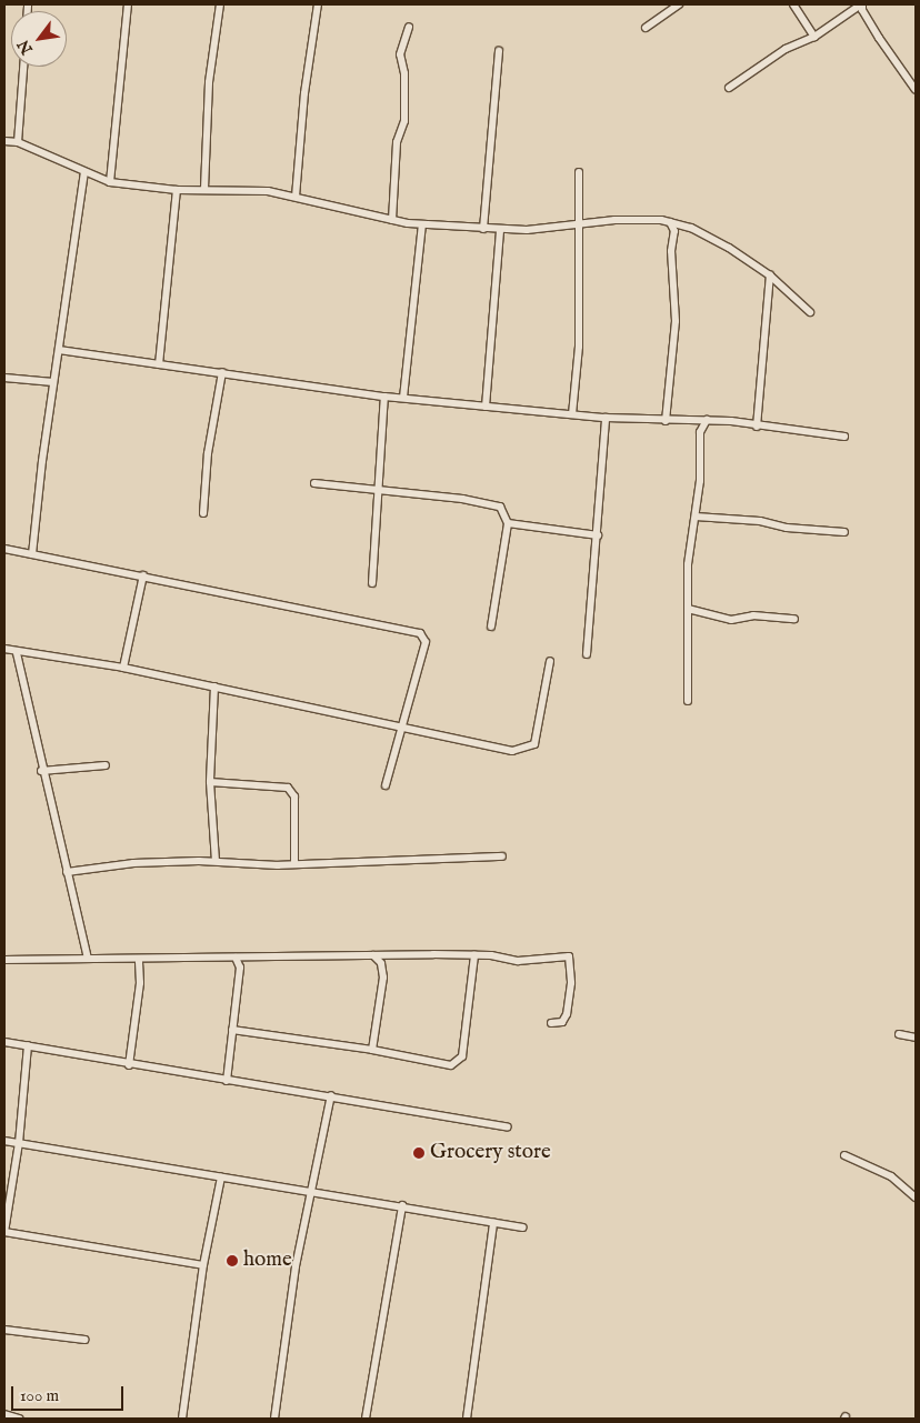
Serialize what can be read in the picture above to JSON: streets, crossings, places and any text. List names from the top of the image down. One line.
{"places":["Grocery store","home"],"scale_bar":"100 m","north":"bottom left"}
